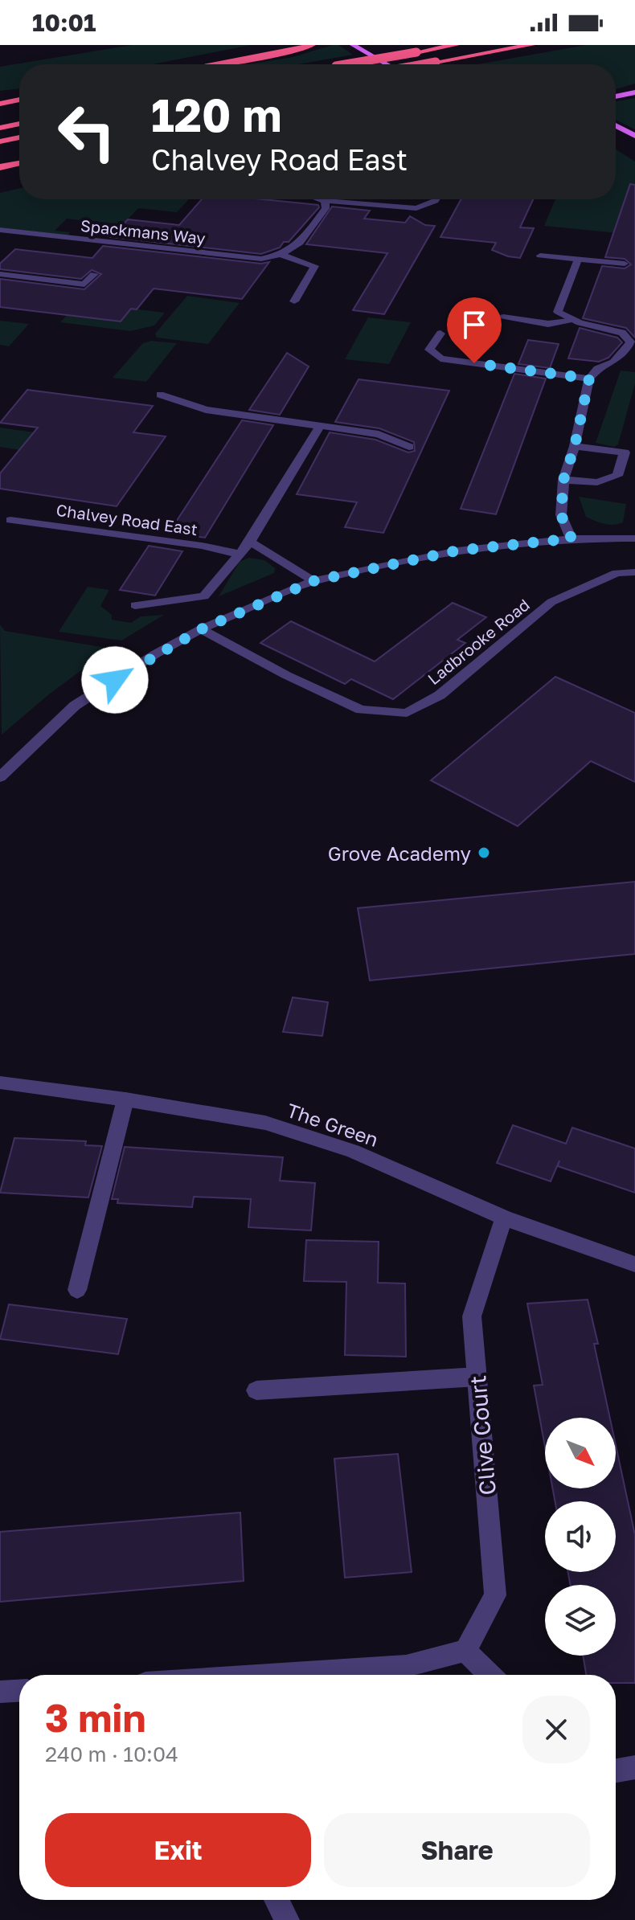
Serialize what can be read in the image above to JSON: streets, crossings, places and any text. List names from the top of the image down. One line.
{"streets":{"street":["Spackmans Way","Chalvey Road East","Ladbrooke Road","The Green","Clive Court"]},"crossings":[["The Green","Clive Court"]],"places":["Grove Academy"],"north":"bottom right","page":{"status":"10:01","turn":["120 m","Chalvey Road East"],"heading":["3 min","240 m · 10:04"],"buttons":["Exit","Share"]}}
